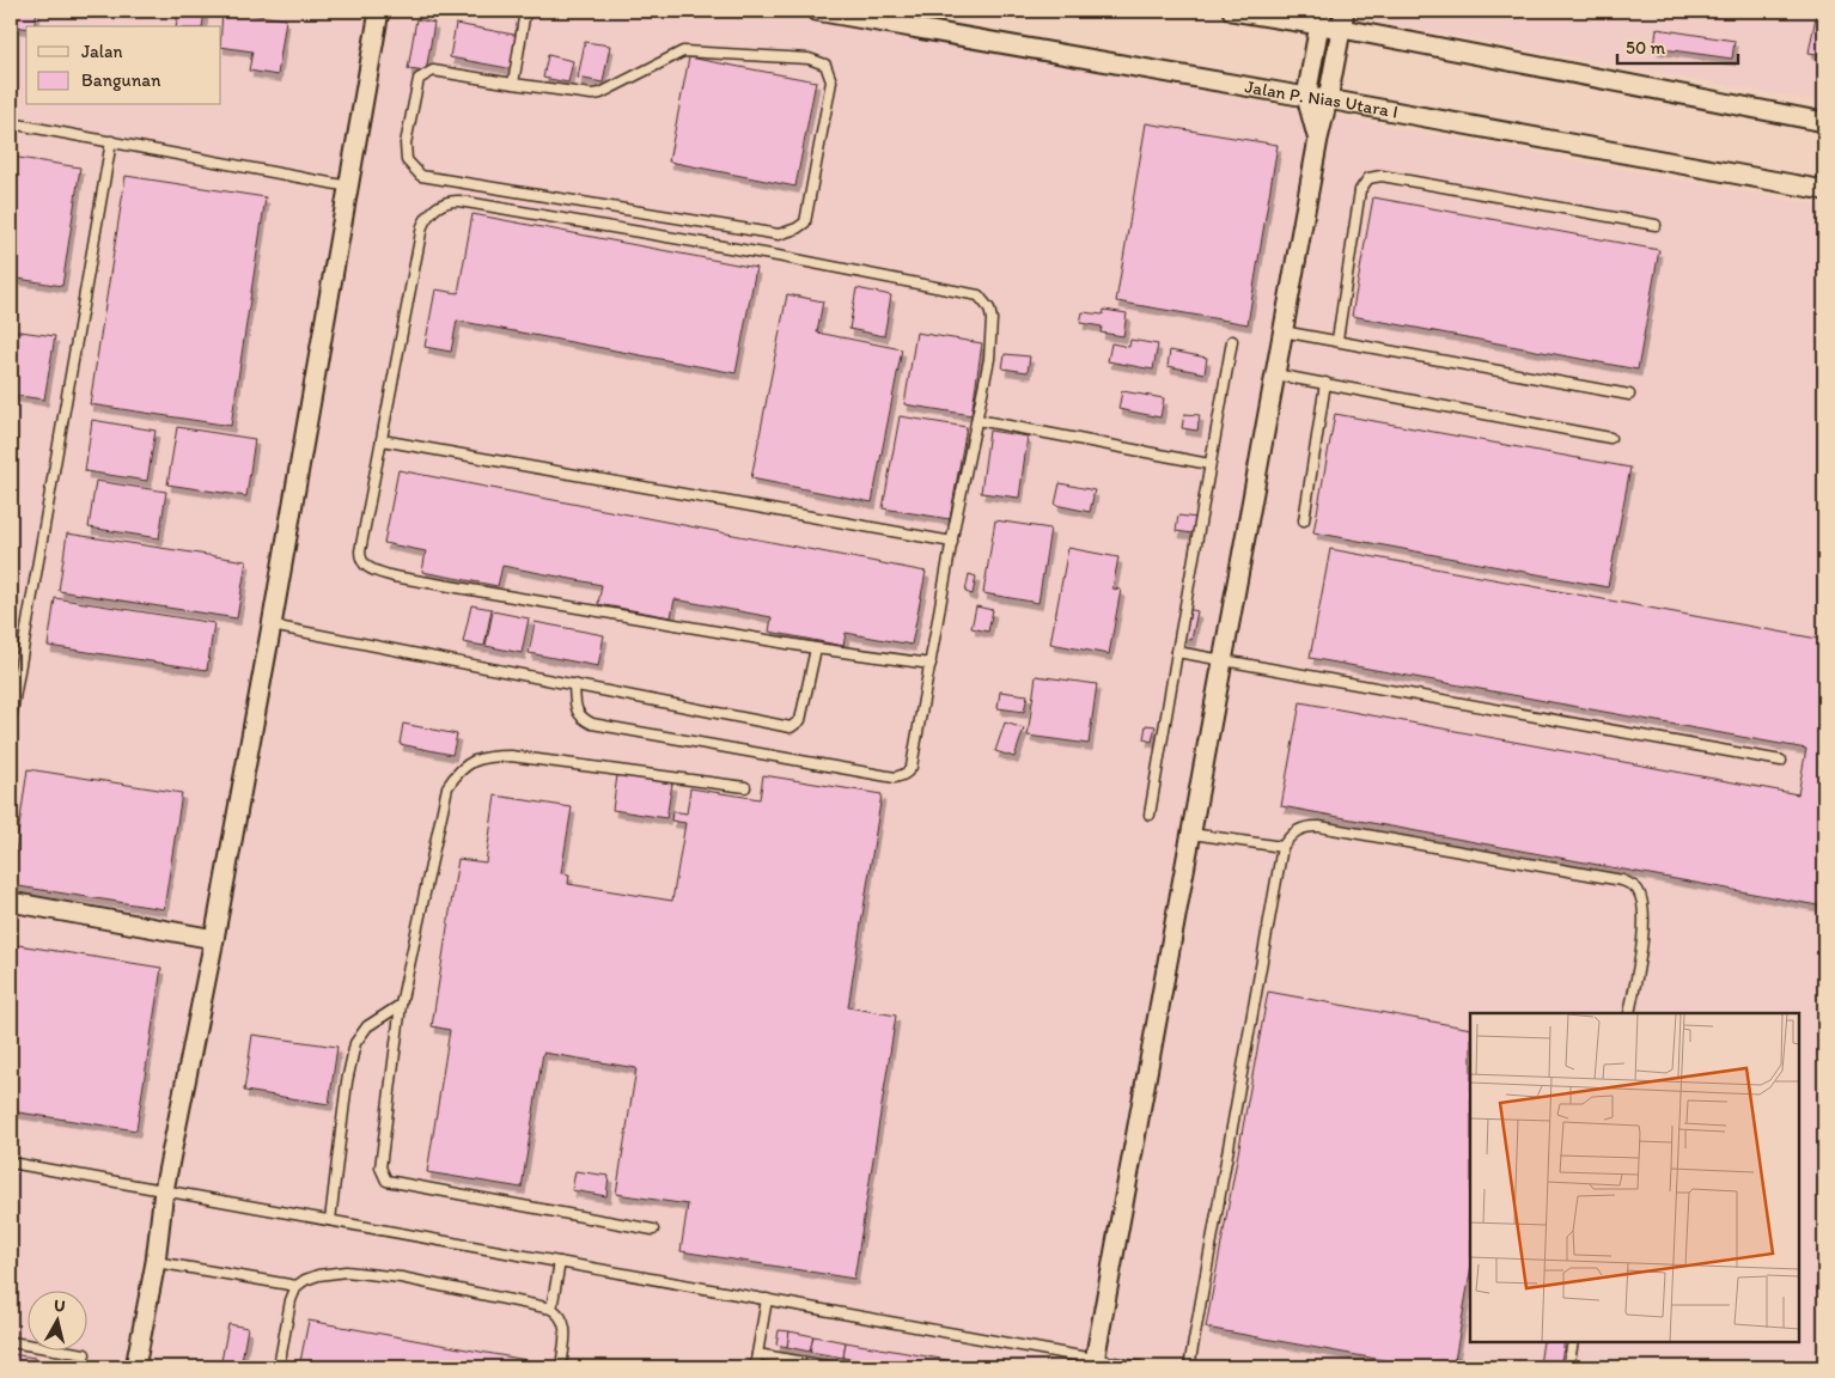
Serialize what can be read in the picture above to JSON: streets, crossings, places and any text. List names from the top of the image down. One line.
{"streets":{"street":["Jalan P. Nias Utara I"]},"legend":["Jalan","Bangunan"],"scale_bar":"50 m","north":"top"}
